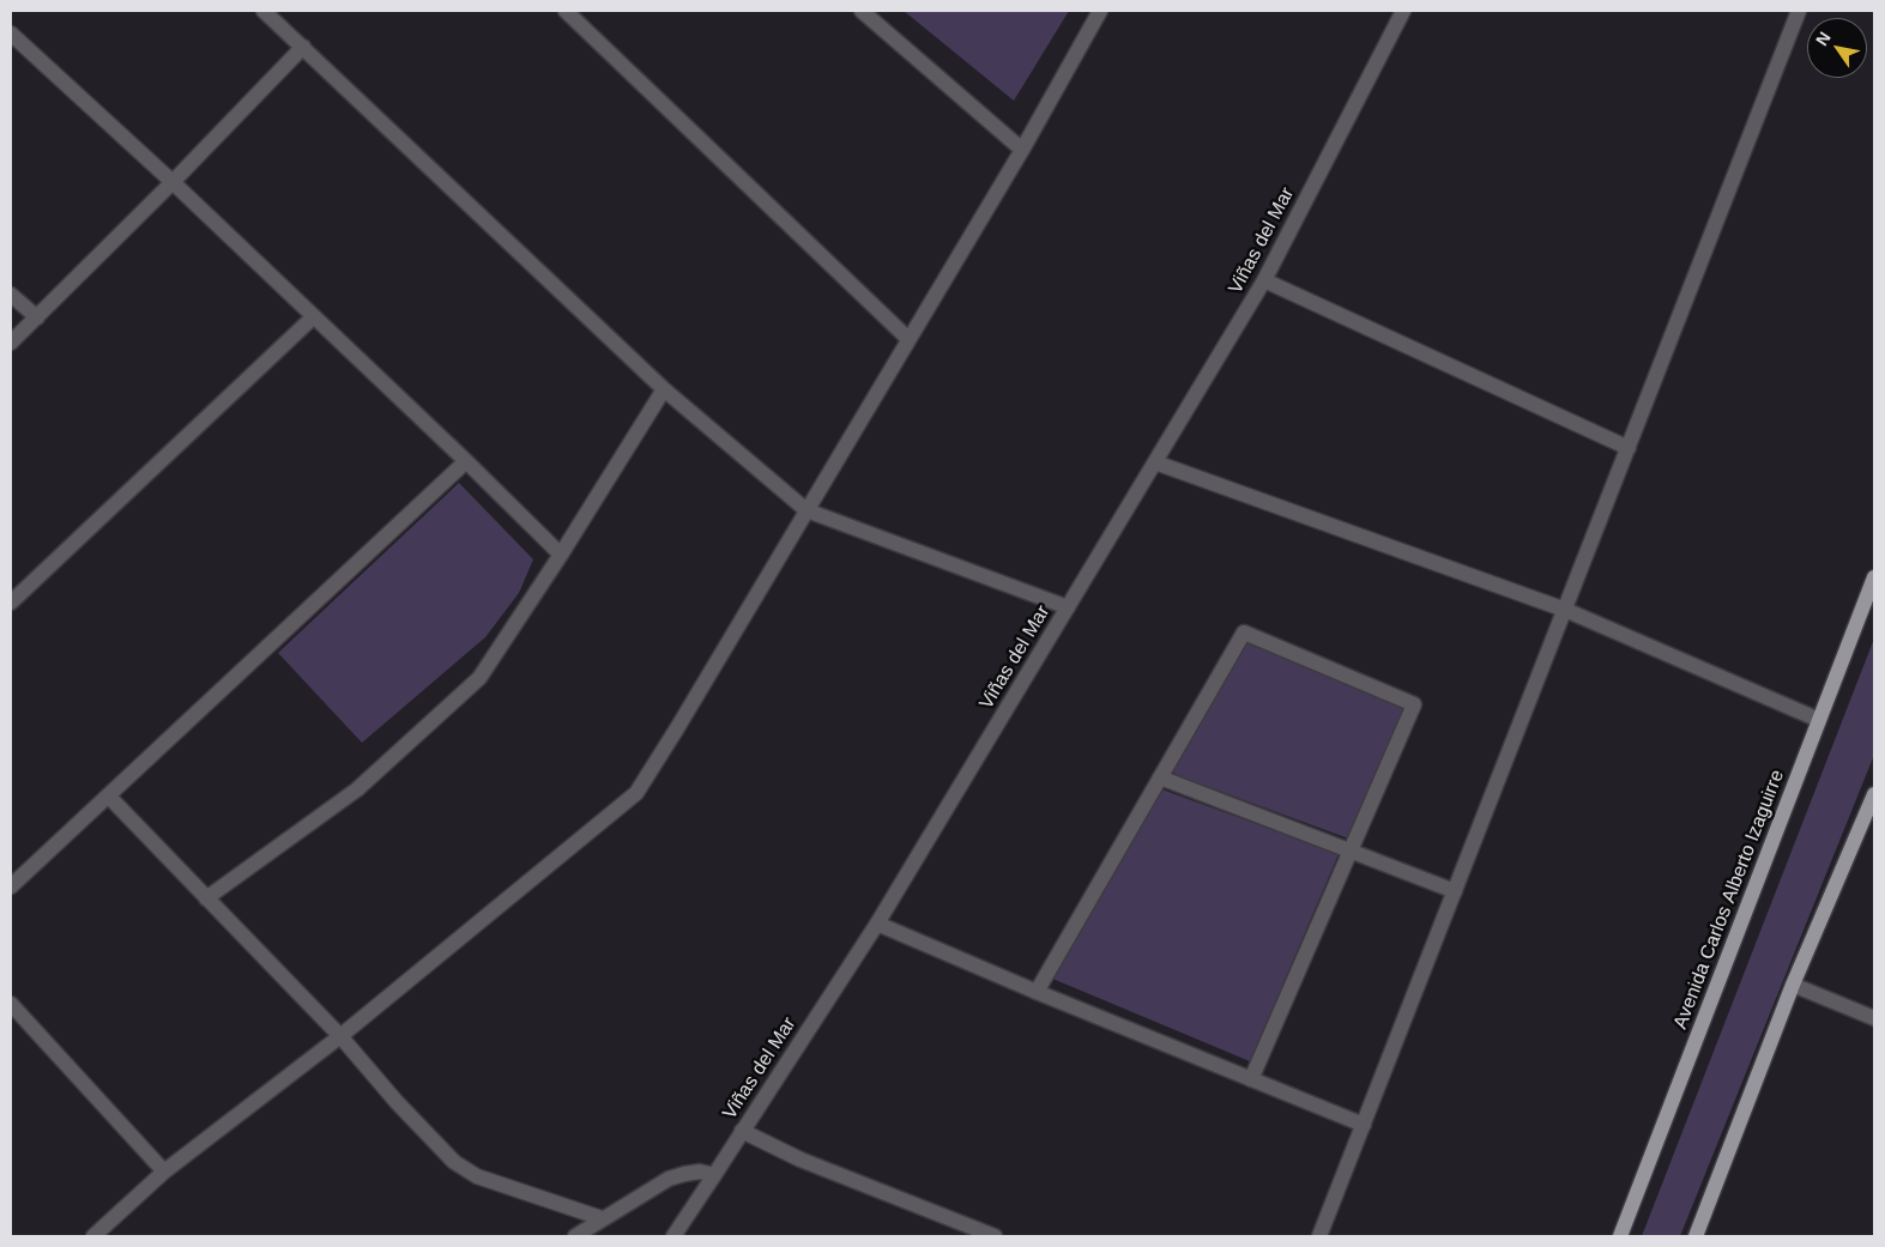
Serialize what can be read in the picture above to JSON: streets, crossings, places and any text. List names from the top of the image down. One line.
{"streets":{"main road":["Avenida Carlos Alberto Izaguirre"],"street":["Viñas del Mar"]},"north":"top left"}
